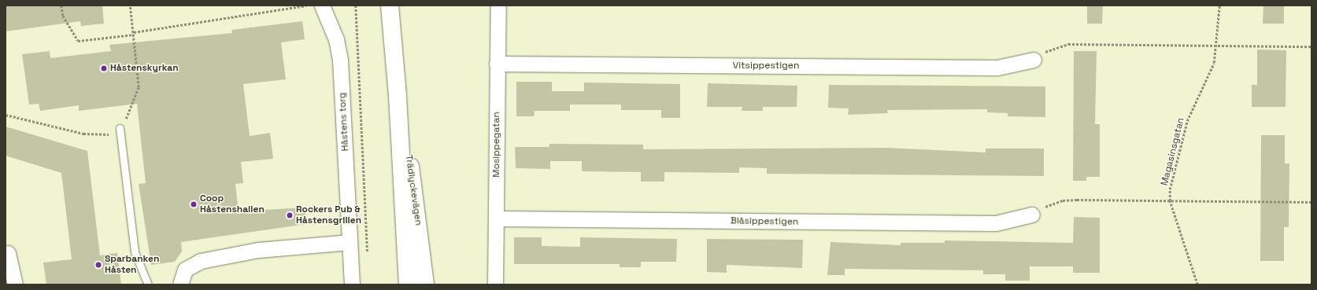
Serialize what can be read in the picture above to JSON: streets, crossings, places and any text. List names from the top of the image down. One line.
{"streets":{"street":["Vitsippestigen","Håstens torg","Mosippegatan","Trädlyckevägen","Blåsippestigen"],"path":["Magasinsgatan"]},"crossings":[["Vitsippestigen","Mosippegatan"],["Mosippegatan","Blåsippestigen"]],"places":["Håstenskyrkan","Coop Håstenshallen","Rockers Pub & Håstensgrillen","Sparbanken Håsten"]}
